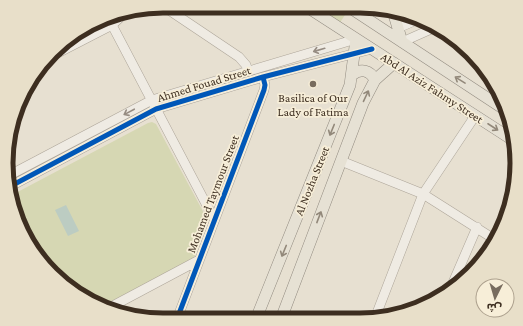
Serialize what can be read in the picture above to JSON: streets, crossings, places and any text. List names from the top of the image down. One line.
{"streets":{"main road":["Abd Al Aziz Fahmy Street","Al Nozha Street"],"street":["Ahmed Fouad Street","Mohamed Taymour Street"]},"crossings":[["Ahmed Fouad Street","Abd Al Aziz Fahmy Street"],["Ahmed Fouad Street","Al Nozha Street"],["Ahmed Fouad Street","Mohamed Taymour Street"],["Abd Al Aziz Fahmy Street","Al Nozha Street"]],"places":["Basilica of Our Lady of Fatima"],"north":"bottom"}
